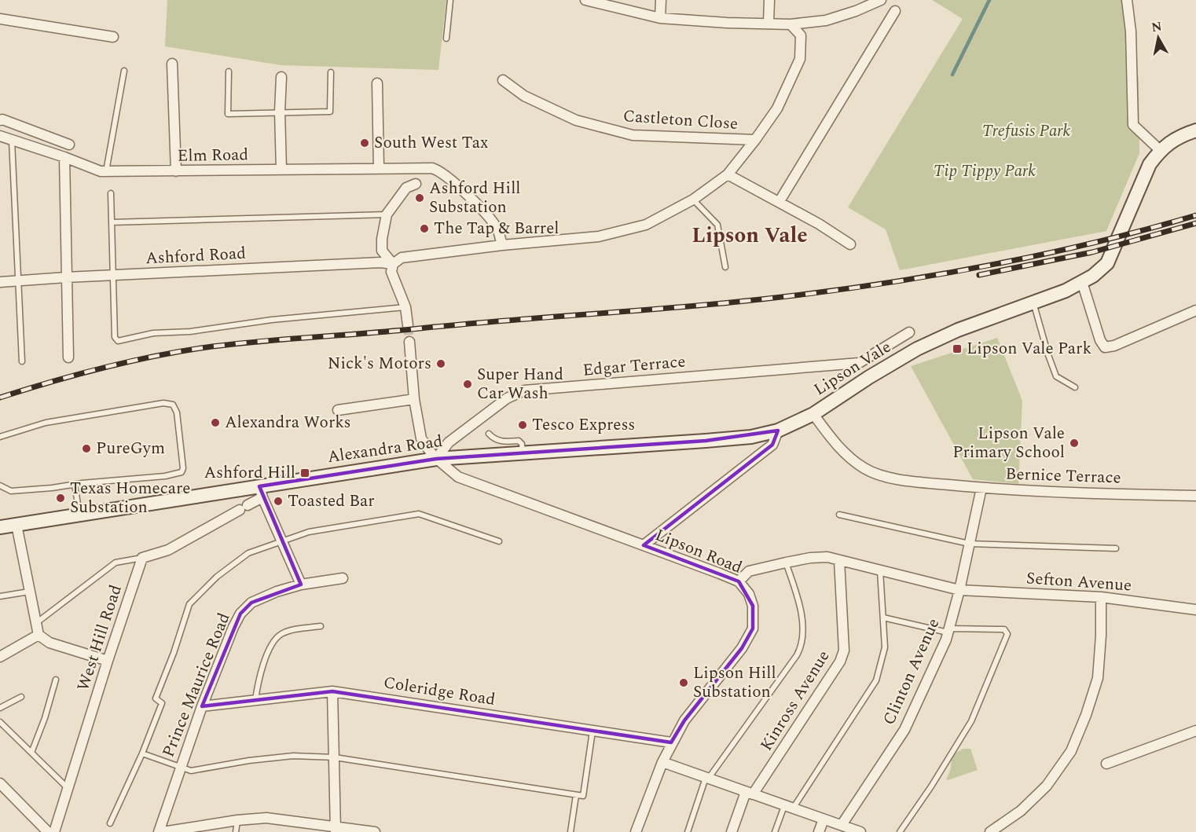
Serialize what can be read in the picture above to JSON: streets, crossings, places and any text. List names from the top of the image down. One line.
{"streets":{"main road":["Lipson Vale","Alexandra Road"],"street":["Castleton Close","Elm Road","Ashford Road","Edgar Terrace","Bernice Terrace","Lipson Road","Sefton Avenue","West Hill Road","Clinton Avenue","Prince Maurice Road","Coleridge Road","Kinross Avenue"]},"crossings":[["Edgar Terrace","Alexandra Road"],["Edgar Terrace","Lipson Road"],["Lipson Vale","Alexandra Road"],["Lipson Vale","Bernice Terrace"],["Lipson Vale","Lipson Road"],["Alexandra Road","Lipson Road"],["Bernice Terrace","Clinton Avenue"],["Lipson Road","Sefton Avenue"],["Lipson Road","Coleridge Road"],["Sefton Avenue","Clinton Avenue"],["Sefton Avenue","Kinross Avenue"],["Prince Maurice Road","Coleridge Road"]],"districts":["Lipson Vale"],"parks":["Trefusis Park","Tip Tippy Park"],"places":{"other":["South West Tax","Ashford Hill Substation","The Tap & Barrel","Nick's Motors","Super Hand Car Wash","Alexandra Works","Tesco Express","Lipson Vale Primary School","PureGym","Texas Homecare Substation","Toasted Bar","Lipson Hill Substation"],"transit":["Lipson Vale Park","Ashford Hill"]},"north":"top"}
